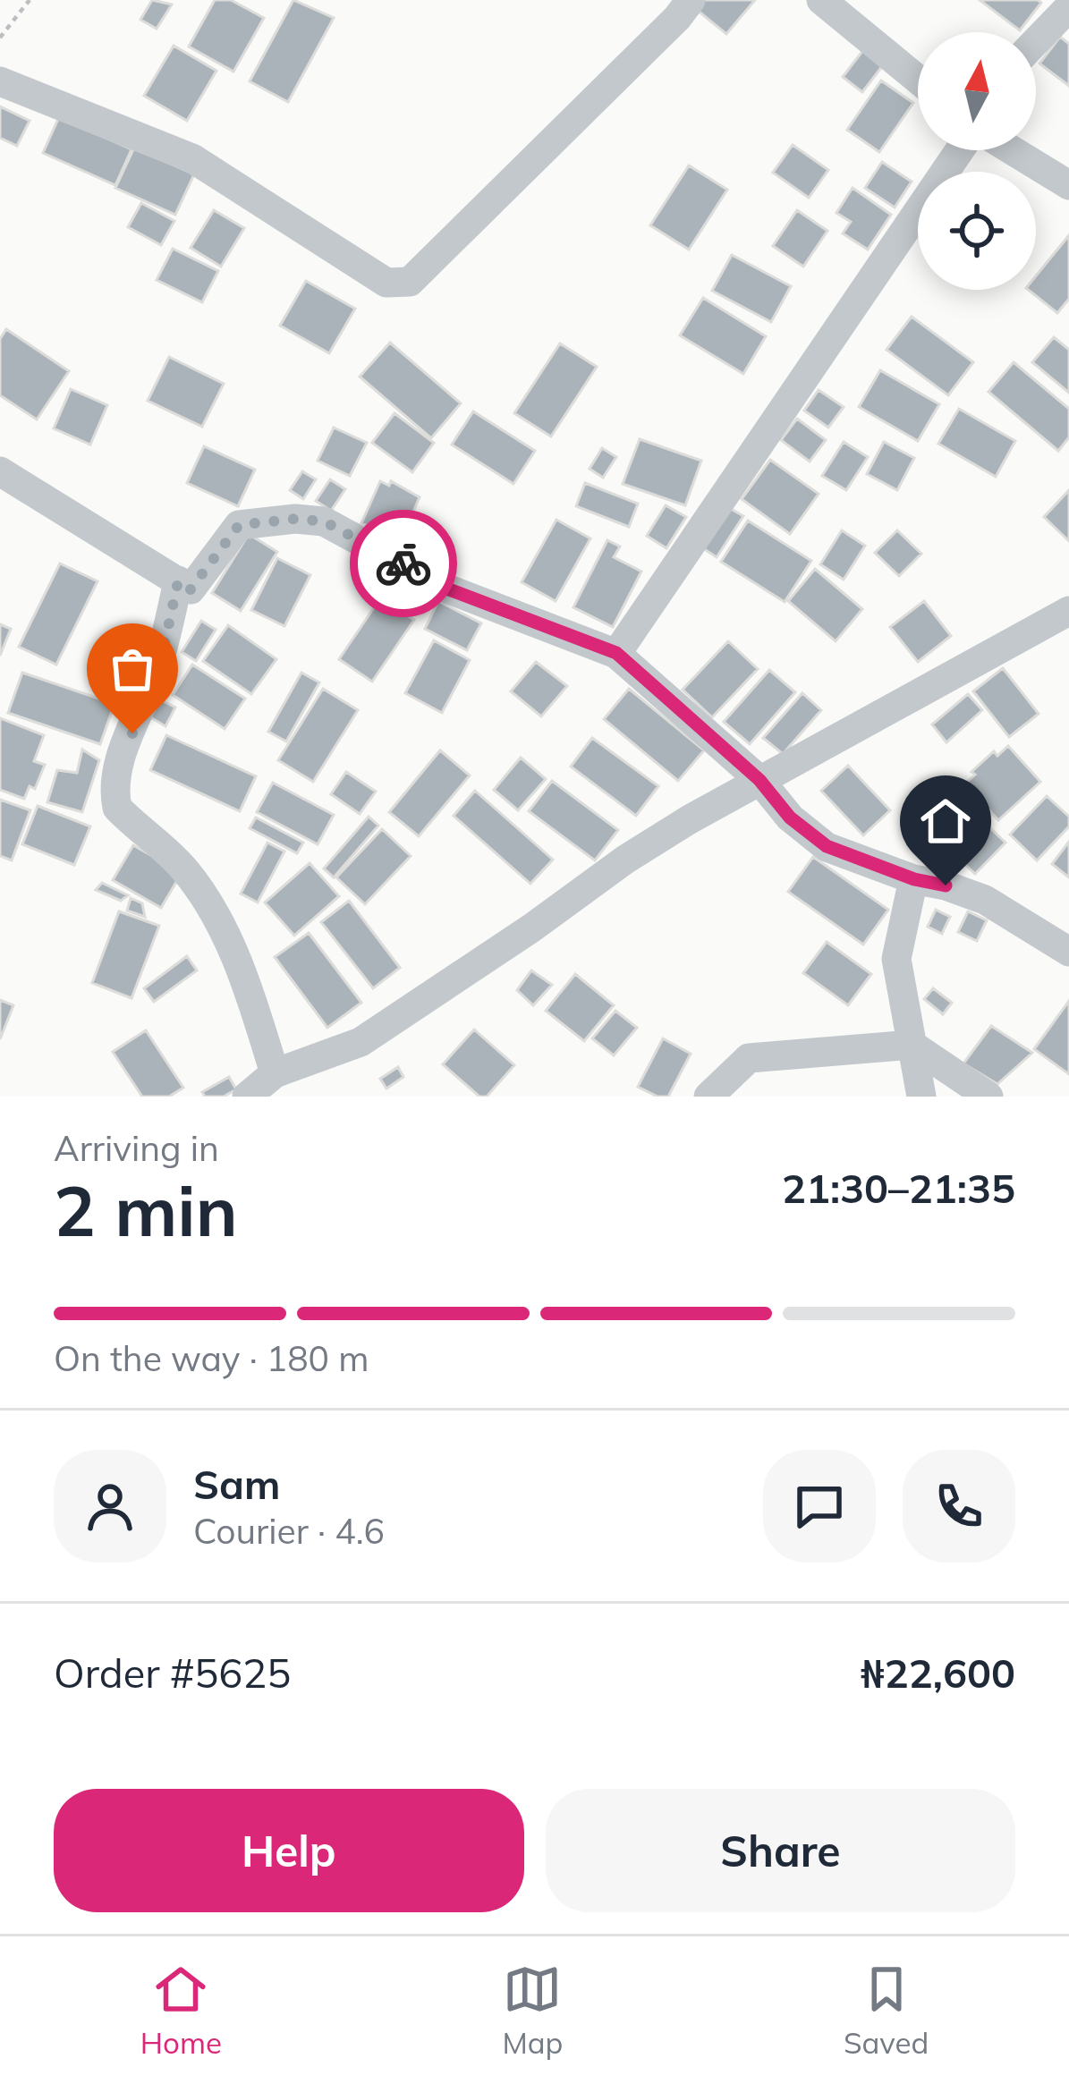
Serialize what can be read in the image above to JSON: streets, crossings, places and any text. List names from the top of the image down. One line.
{"north":"top","page":{"heading":["2 min","Arriving in","21:30–21:35"],"panel":["Sam","Courier · 4.6","Order #5625","₦22,600"],"bar":"On the way · 180 m","buttons":["Help","Share"],"tabs":["Home","Map","Saved"]}}
